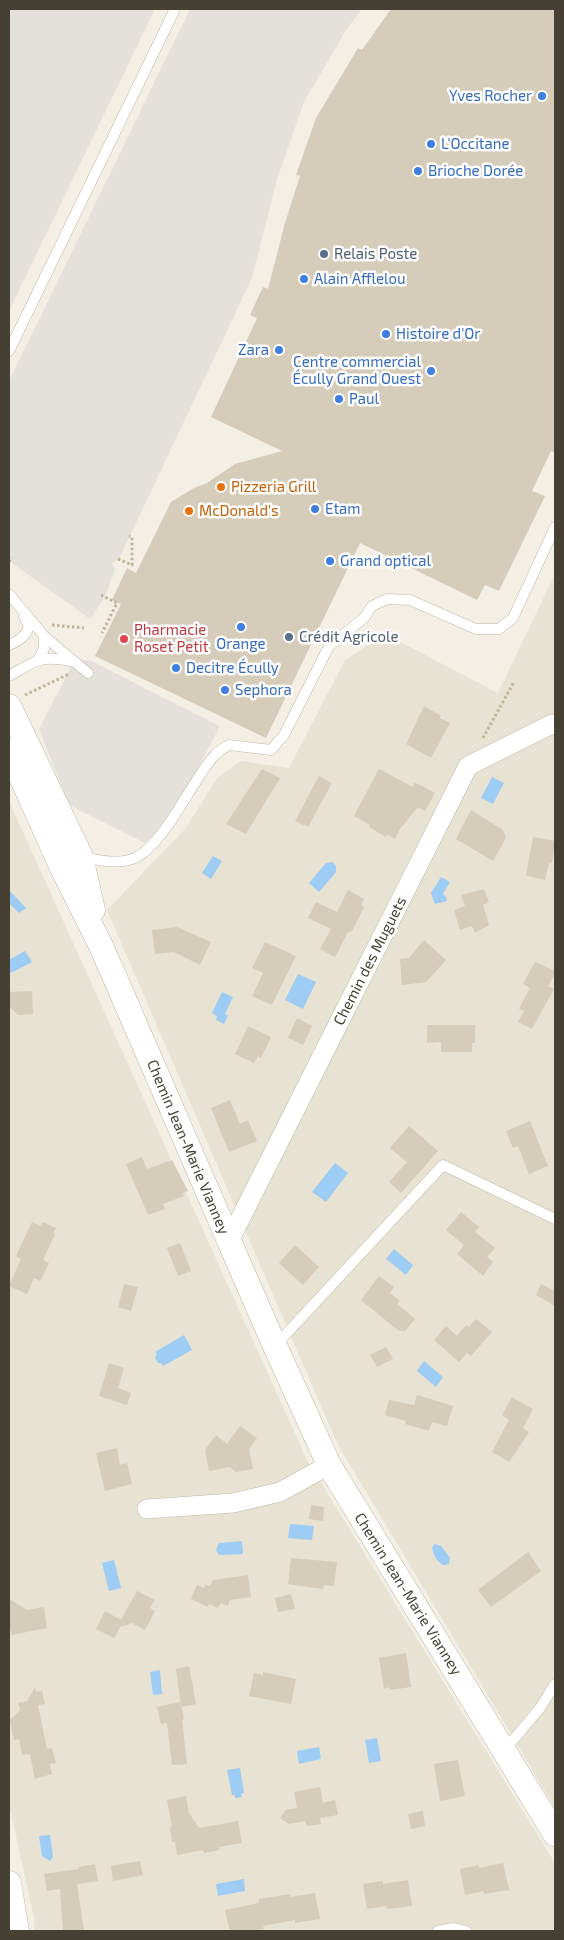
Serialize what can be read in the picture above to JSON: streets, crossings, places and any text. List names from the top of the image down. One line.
{"streets":{"street":["Chemin des Muguets","Chemin Jean-Marie Vianney"]},"crossings":[["Chemin des Muguets","Chemin Jean-Marie Vianney"]],"places":["Yves Rocher","L'Occitane","Brioche Dorée","Relais Poste","Alain Afflelou","Histoire d'Or","Zara","Centre commercial Écully Grand Ouest","Paul","Pizzeria Grill","Etam","McDonald's","Grand optical","Orange","Crédit Agricole","Pharmacie Roset Petit","Decitre Écully","Sephora"]}
